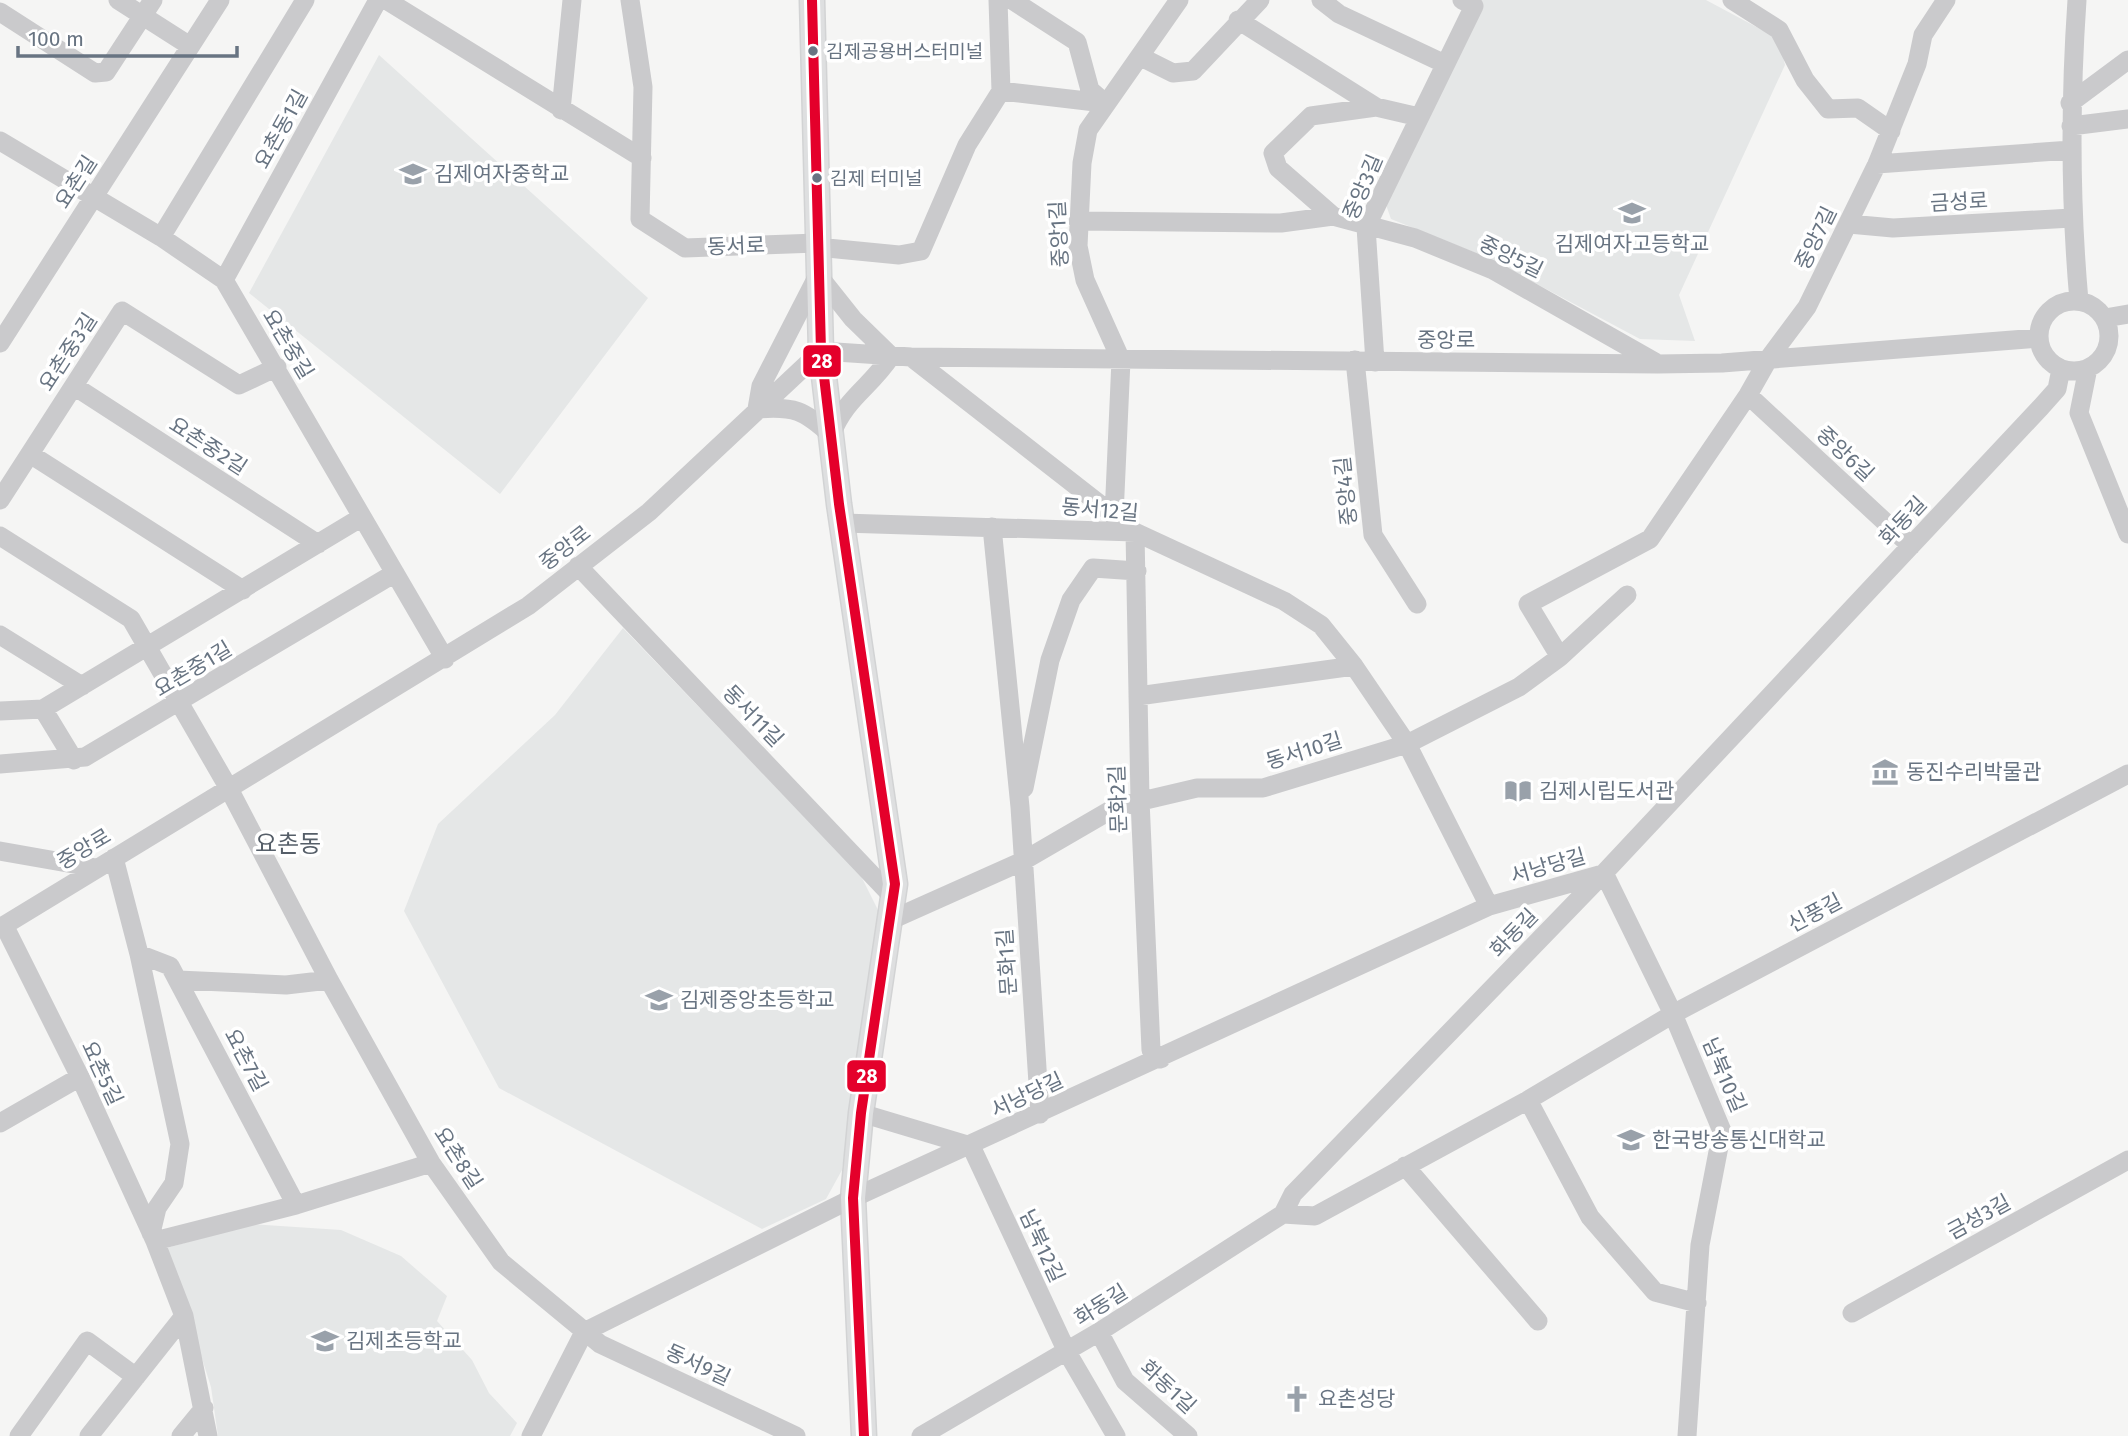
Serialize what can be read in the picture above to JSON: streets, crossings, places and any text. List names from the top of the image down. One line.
{"streets":{"street":["요촌동1길","요촌길","중앙3길","금성로","중앙1길","중앙7길","동서로","중앙5길","중앙로","요촌중길","요촌중3길","요촌중2길","중앙6길","중앙4길","동서12길","화동길","요촌중1길","동서11길","동서10길","문화2길","서낭당길","신풍길","문화1길","요촌7길","요촌5길","남북10길","요촌8길","금성3길","남북12길","동서9길","화동1길"]},"crossings":[["요촌동1길","요촌중길"],["요촌길","요촌중길"],["중앙3길","중앙5길"],["중앙3길","중앙로"],["중앙3길","중앙4길"],["금성로","중앙7길"],["중앙1길","중앙5길"],["중앙1길","중앙로"],["중앙7길","중앙로"],["중앙5길","중앙로"],["중앙로","요촌중길"],["중앙로","중앙4길"],["중앙로","화동길"],["중앙로","동서11길"],["중앙로","요촌5길"],["중앙로","요촌8길"],["요촌중길","요촌중3길"],["요촌중길","요촌중1길"],["요촌중3길","요촌중2길"],["중앙6길","화동길"],["동서12길","동서10길"],["동서12길","문화2길"],["동서12길","서낭당길"],["동서12길","문화1길"],["화동길","서낭당길"],["화동길","신풍길"],["화동길","남북10길"],["화동길","남북12길"],["화동길","화동1길"],["동서11길","동서10길"],["동서10길","문화2길"],["동서10길","문화1길"],["문화2길","서낭당길"],["문화2길","문화1길"],["서낭당길","문화1길"],["서낭당길","남북10길"],["서낭당길","요촌8길"],["서낭당길","남북12길"],["서낭당길","동서9길"],["신풍길","남북10길"],["요촌8길","동서9길"]],"districts":["요촌동"],"places":{"other":["김제공용버스터미널","김제 터미널"],"school or university":["김제여자중학교","김제여자고등학교","김제중앙초등학교","한국방송통신대학교","김제초등학교"],"museum":["동진수리박물관"],"library":["김제시립도서관"],"church":["요촌성당"]},"lines":["transit line 28"],"scale_bar":"100 m"}
